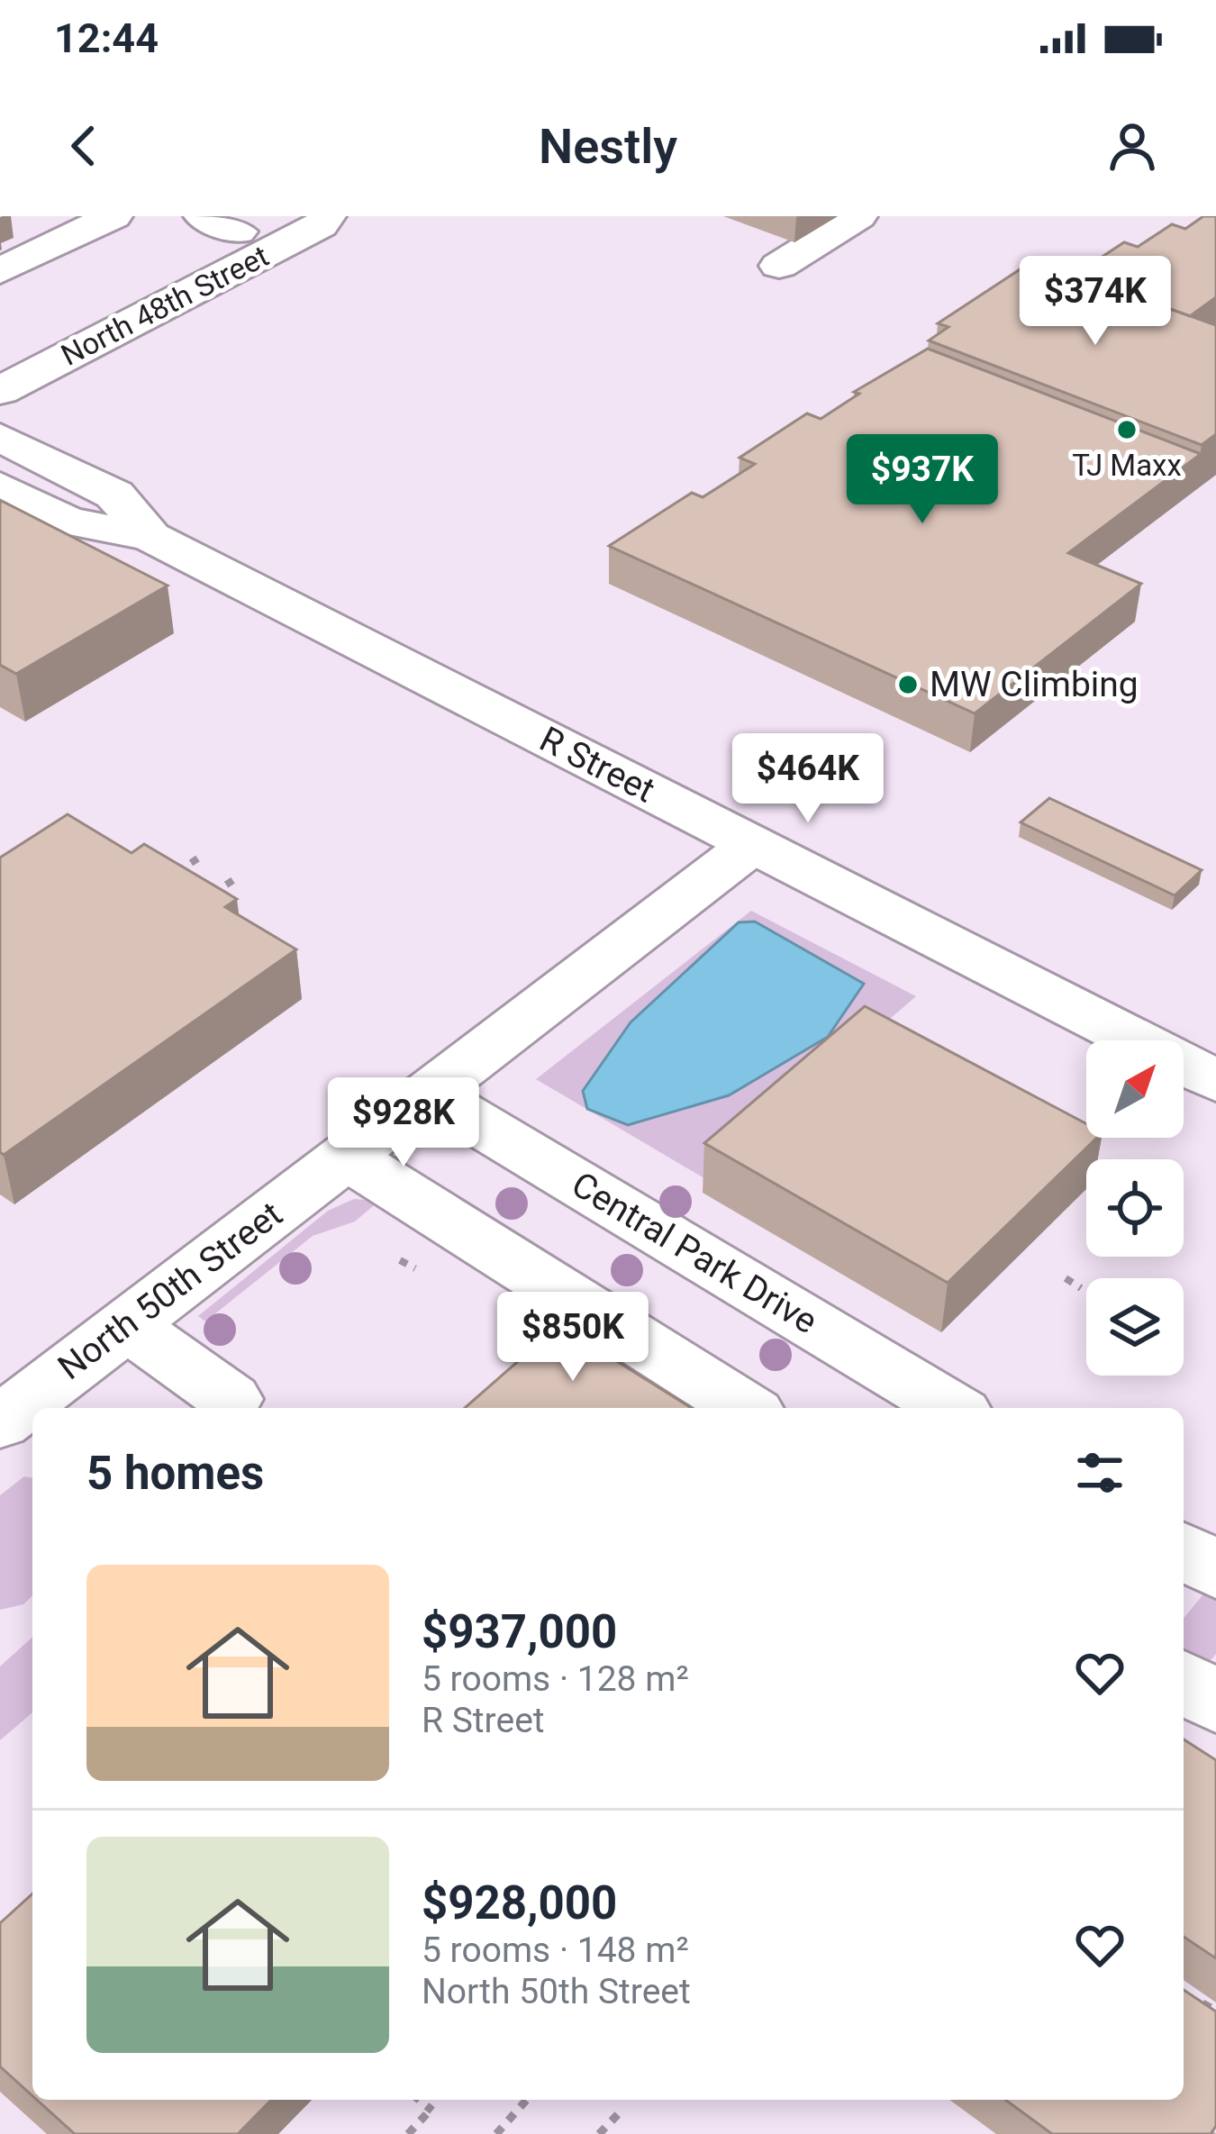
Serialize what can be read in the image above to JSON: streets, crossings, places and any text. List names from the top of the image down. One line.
{"streets":{"main road":["North 48th Street","R Street","Central Park Drive","North 50th Street"]},"crossings":[["R Street","North 50th Street"],["Central Park Drive","North 50th Street"]],"places":["TJ Maxx","MW Climbing"],"north":"top right","page":{"status":"12:44","header":"Nestly","price":["$374K","$937K","$464K","$928K","$850K"],"heading":"5 homes","list":[{"name":"$937,000","note":"5 rooms · 128 m² · R Street"},{"name":"$928,000","note":"5 rooms · 148 m² · North 50th Street"}]}}
